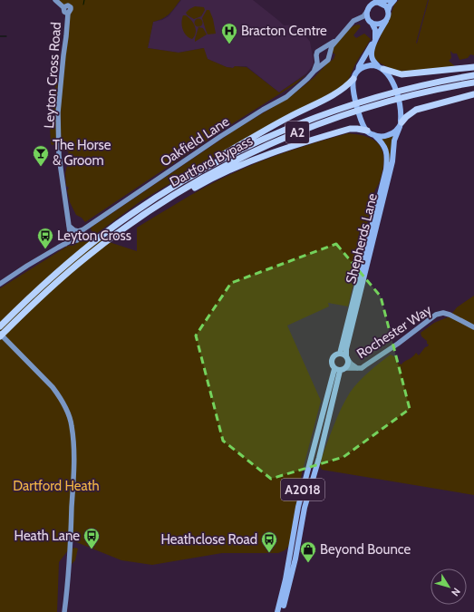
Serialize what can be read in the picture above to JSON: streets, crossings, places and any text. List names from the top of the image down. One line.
{"streets":{"highway":["A2","Dartford Bypass"],"main road":["Shepherds Lane","A2018"],"street":["Leyton Cross Road","Oakfield Lane","Rochester Way"]},"crossings":[["Leyton Cross Road","Oakfield Lane"],["Shepherds Lane","Rochester Way"],["Shepherds Lane","A2018"],["Rochester Way","A2018"]],"parks":["Dartford Heath"],"places":{"hospital":["Bracton Centre"],"bar":["The Horse & Groom"],"bus stop":["Leyton Cross","Heath Lane","Heathclose Road"],"shop":["Beyond Bounce"]},"north":"bottom right"}
